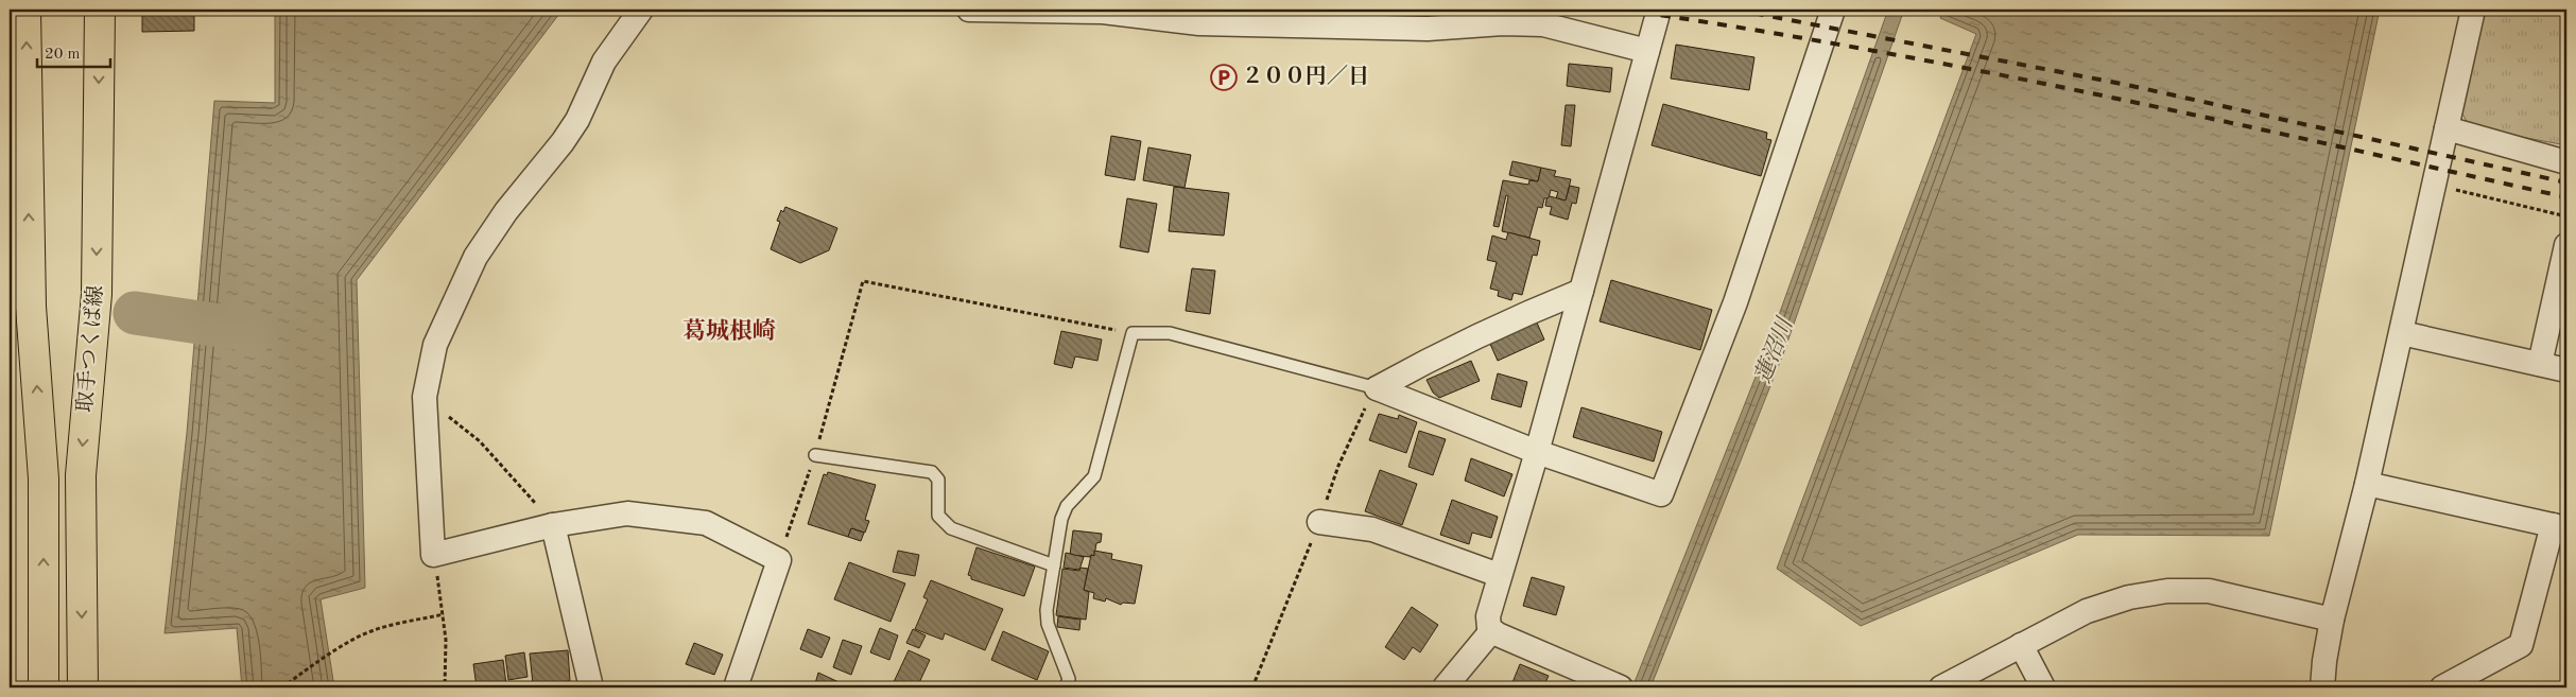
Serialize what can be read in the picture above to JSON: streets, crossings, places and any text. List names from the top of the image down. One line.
{"streets":{"main road":["取手つくば線"]},"districts":["葛城根崎"],"water":["蓮沼川"],"places":{"parking":["２００円／日"]},"scale_bar":"20 m"}
